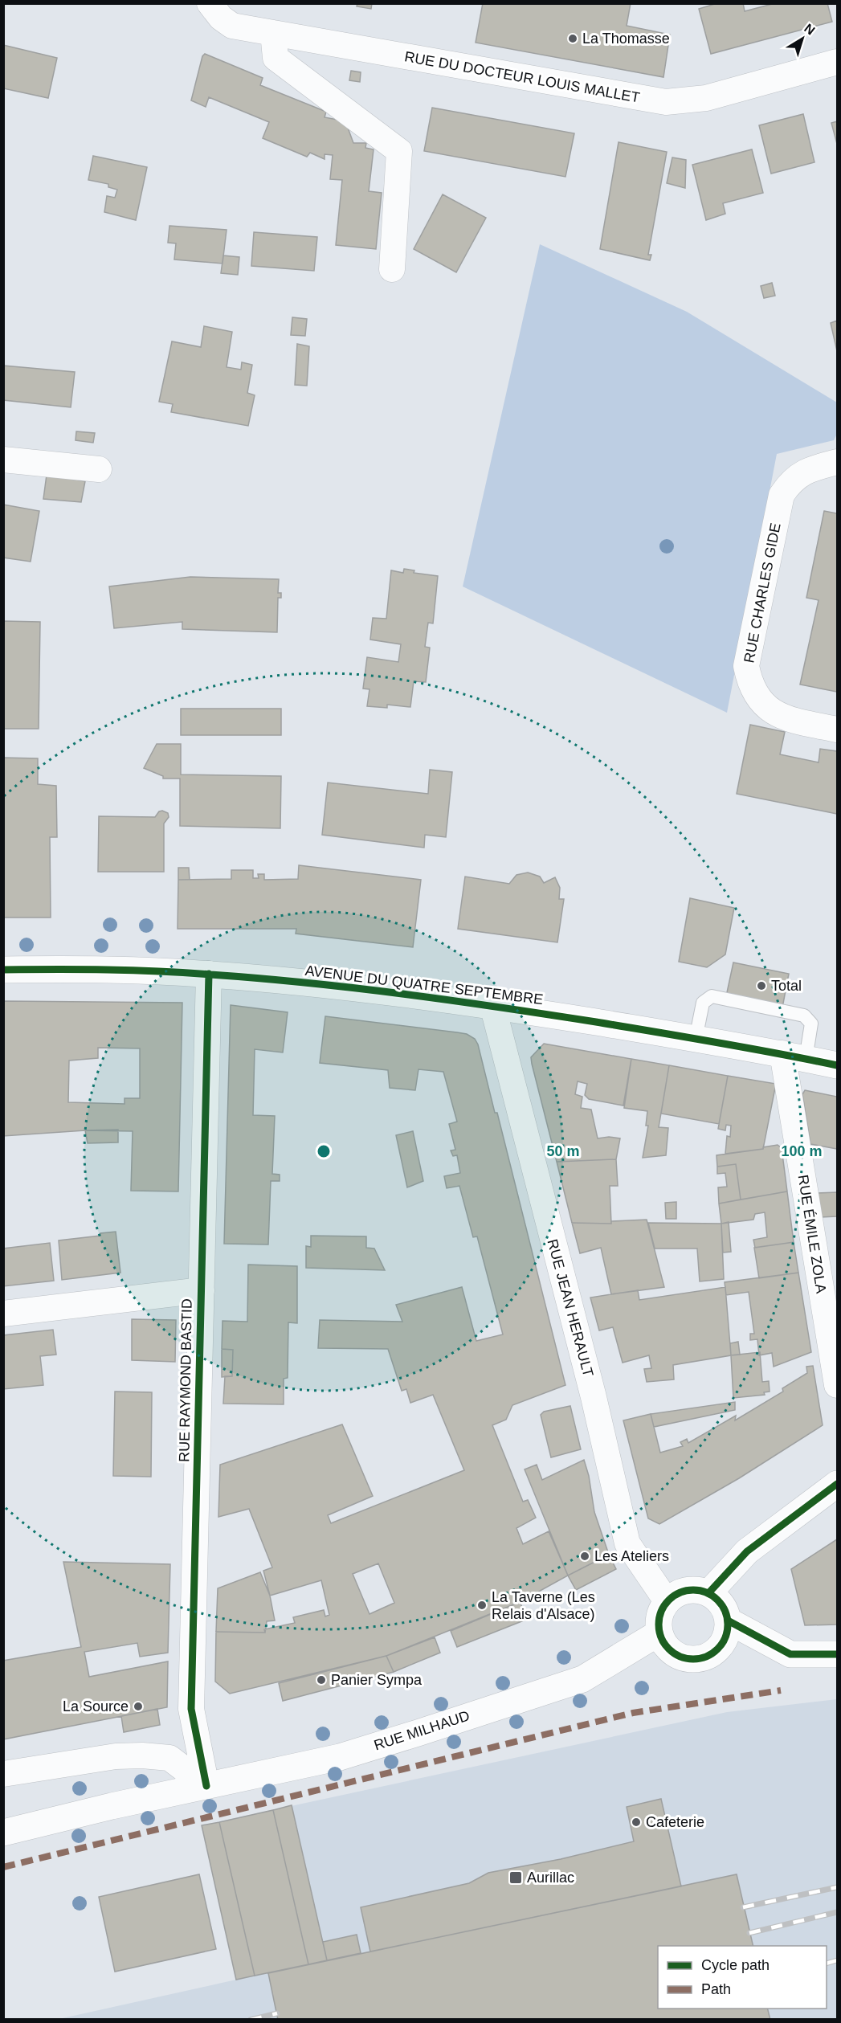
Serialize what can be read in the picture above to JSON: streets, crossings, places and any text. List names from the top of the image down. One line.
{"streets":{"street":["RUE DU DOCTEUR LOUIS MALLET","RUE CHARLES GIDE","AVENUE DU QUATRE SEPTEMBRE","RUE ÉMILE ZOLA","RUE JEAN HERAULT","RUE RAYMOND BASTID","RUE MILHAUD"]},"crossings":[["AVENUE DU QUATRE SEPTEMBRE","RUE ÉMILE ZOLA"],["AVENUE DU QUATRE SEPTEMBRE","RUE JEAN HERAULT"],["AVENUE DU QUATRE SEPTEMBRE","RUE RAYMOND BASTID"],["RUE JEAN HERAULT","RUE MILHAUD"],["RUE RAYMOND BASTID","RUE MILHAUD"]],"places":{"other":["La Thomasse","Total","Les Ateliers","La Taverne (Les Relais d'Alsace)","Panier Sympa","La Source","Cafeterie"],"transit":["Aurillac"]},"legend":["Cycle path","Path"],"north":"top right","rings":["50 m","100 m"]}
